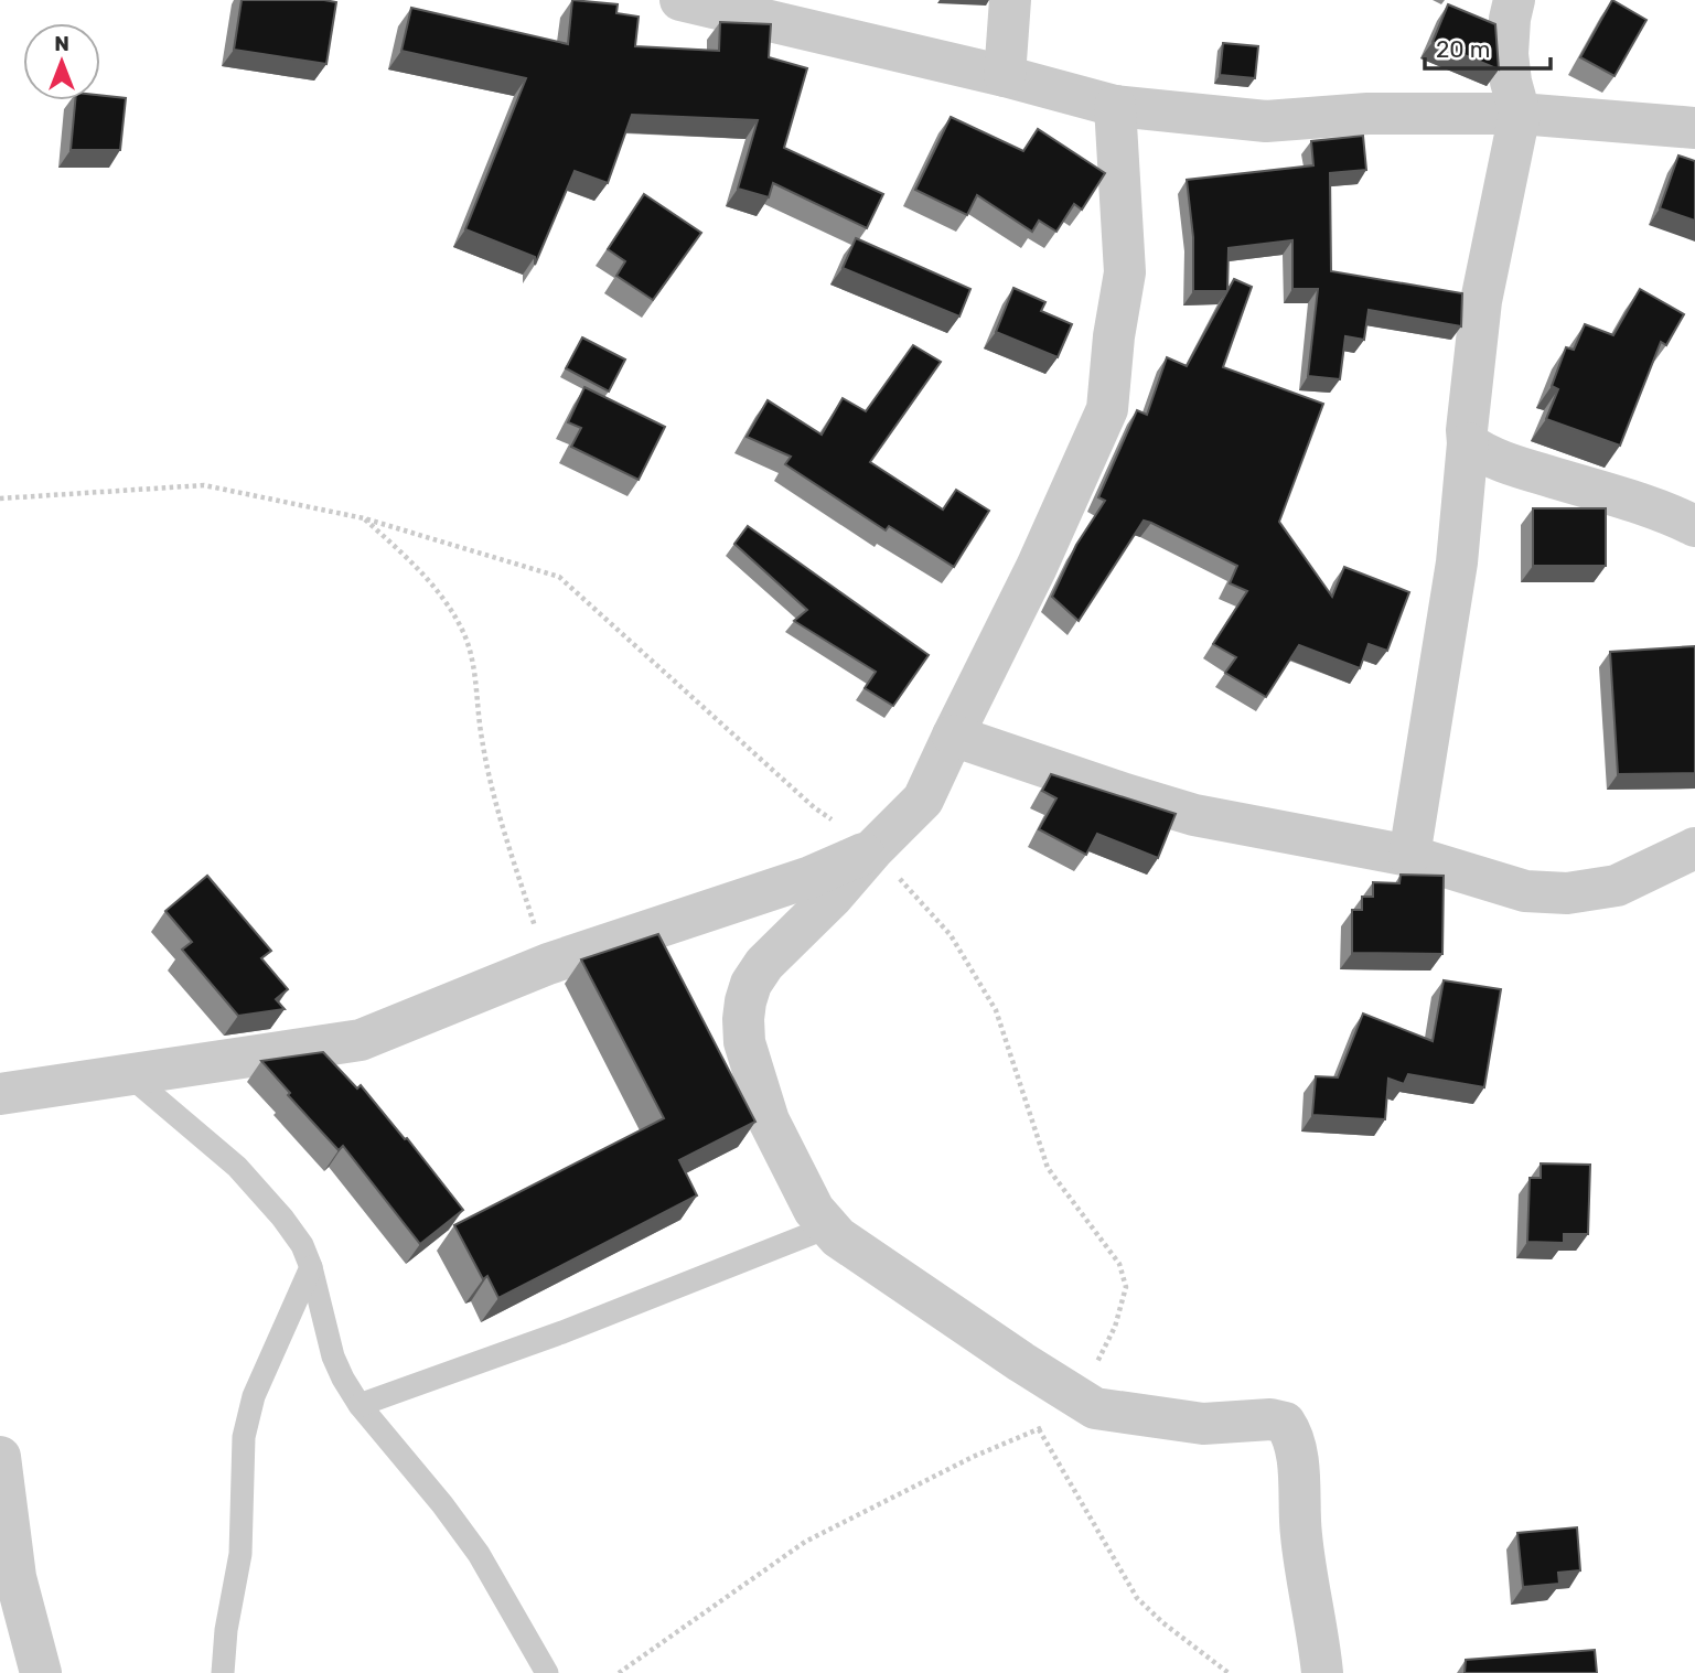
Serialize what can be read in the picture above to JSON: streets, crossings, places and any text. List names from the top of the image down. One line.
{"scale_bar":"20 m","north":"top"}
